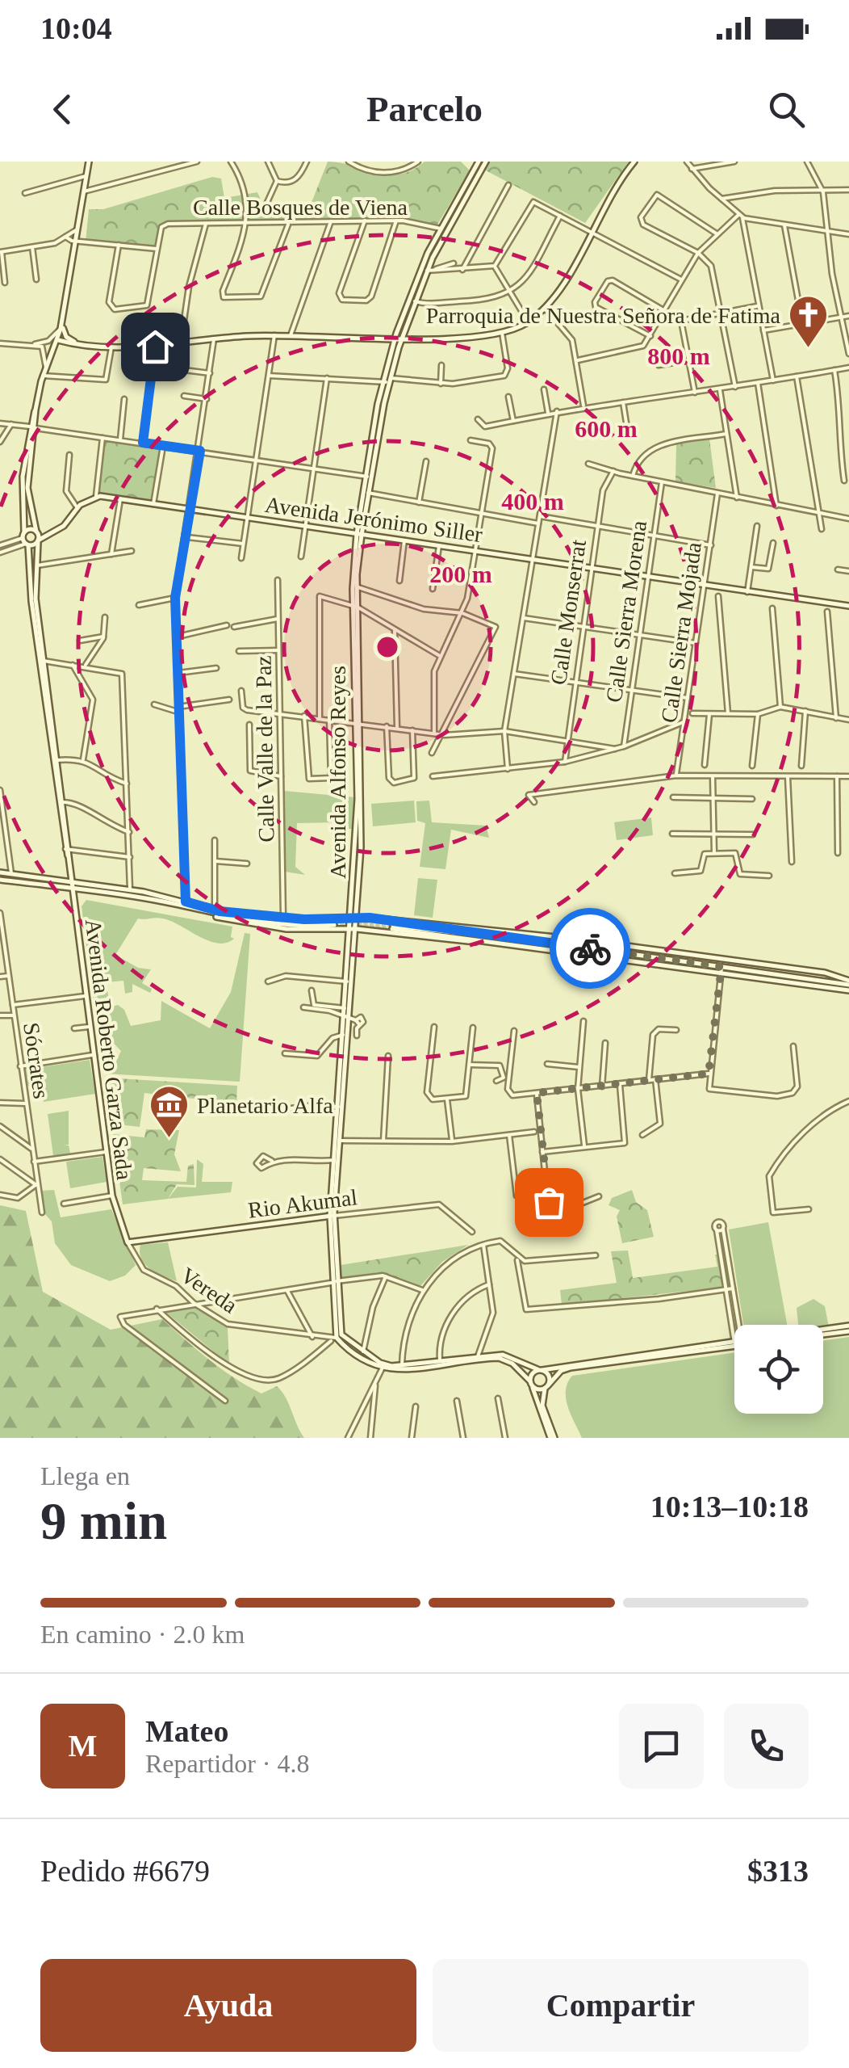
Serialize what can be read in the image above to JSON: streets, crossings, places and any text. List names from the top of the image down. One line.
{"streets":{"street":["Calle Bosques de Viena","Avenida Jerónimo Siller","Calle Sierra Morena","Calle Monserrat","Calle Sierra Mojada","Calle Valle de la Paz","Avenida Alfonso Reyes","Avenida Roberto Garza Sada","Sócrates","Rio Akumal","Vereda"]},"crossings":[["Calle Bosques de Viena","Avenida Alfonso Reyes"],["Avenida Jerónimo Siller","Calle Sierra Morena"],["Avenida Jerónimo Siller","Calle Monserrat"],["Avenida Jerónimo Siller","Calle Sierra Mojada"],["Avenida Jerónimo Siller","Avenida Alfonso Reyes"],["Avenida Alfonso Reyes","Rio Akumal"],["Avenida Alfonso Reyes","Vereda"],["Avenida Roberto Garza Sada","Rio Akumal"],["Avenida Roberto Garza Sada","Vereda"],["Rio Akumal","Vereda"]],"places":{"church":["Parroquia de Nuestra Señora de Fatima"],"museum":["Planetario Alfa"]},"page":{"status":"10:04","header":"Parcelo","heading":["9 min","Llega en","10:13–10:18"],"panel":["Mateo","Repartidor · 4.8","Pedido #6679","$313"],"bar":"En camino · 2.0 km","round":"M","buttons":["Ayuda","Compartir"]},"rings":["800 m","600 m","400 m","200 m"]}
